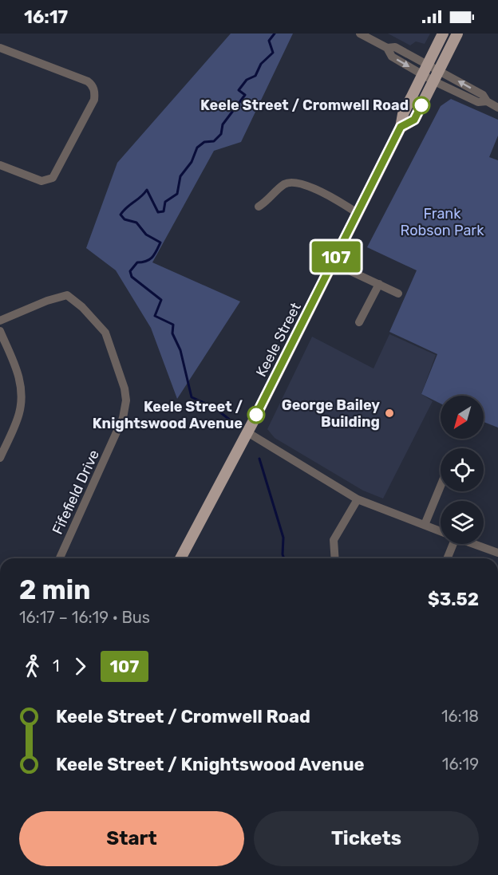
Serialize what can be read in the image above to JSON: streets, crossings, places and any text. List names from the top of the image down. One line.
{"streets":{"main road":["Keele Street"],"street":["Fifefield Drive"]},"parks":["Frank Robson Park"],"places":["Keele Street / Cromwell Road","George Bailey Building","Keele Street / Knightswood Avenue"],"lines":["bus line 107"],"north":"bottom left","page":{"status":"16:17","on_map":"107","heading":["2 min","16:17 – 16:19 · Bus","$3.52"],"legs":["1","107"],"list":[{"name":"Keele Street / Cromwell Road","value":"16:18"},{"name":"Keele Street / Knightswood Avenue","value":"16:19"}],"buttons":["Start","Tickets"]}}
